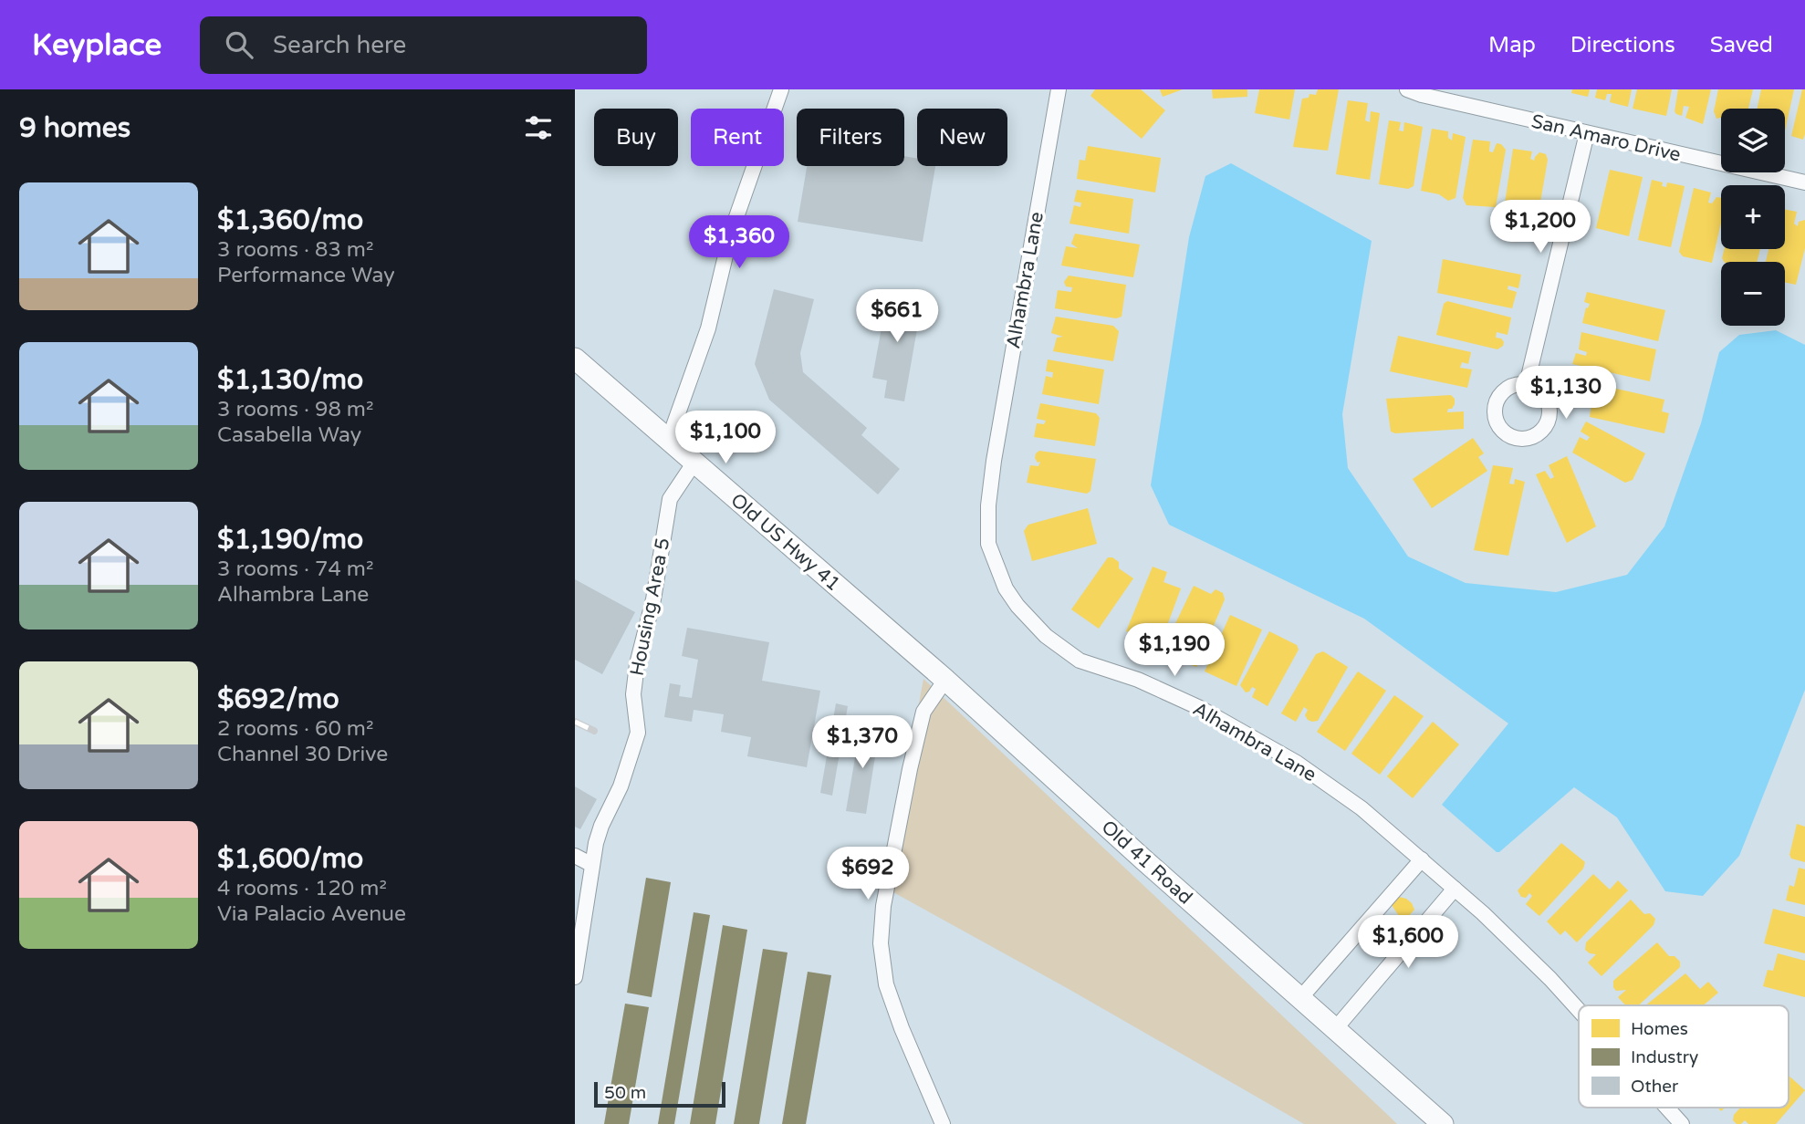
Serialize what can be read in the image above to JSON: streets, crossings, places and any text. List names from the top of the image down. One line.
{"streets":{"street":["San Amaro Drive","Alhambra Lane","Old US Hwy 41","Housing Area 5","Old 41 Road"]},"crossings":[["Old US Hwy 41","Housing Area 5"],["Old US Hwy 41","Old 41 Road"]],"legend":["Homes","Industry","Other"],"scale_bar":"50 m","page":{"header":"Keyplace","search":"Search here","nav":["Map","Directions","Saved"],"heading":"9 homes","map_buttons":["+","−"],"chip":["Buy","Rent","Filters","New"],"list":[{"name":"$1,360/mo","note":"3 rooms · 83 m² · Performance Way"},{"name":"$1,130/mo","note":"3 rooms · 98 m² · Casabella Way"},{"name":"$1,190/mo","note":"3 rooms · 74 m² · Alhambra Lane"},{"name":"$692/mo","note":"2 rooms · 60 m² · Channel 30 Drive"},{"name":"$1,600/mo","note":"4 rooms · 120 m² · Via Palacio Avenue"}],"price":["$1,200","$1,360","$661","$1,130","$1,100","$1,190","$1,370","$692","$1,600"],"scale":"50 m"}}
